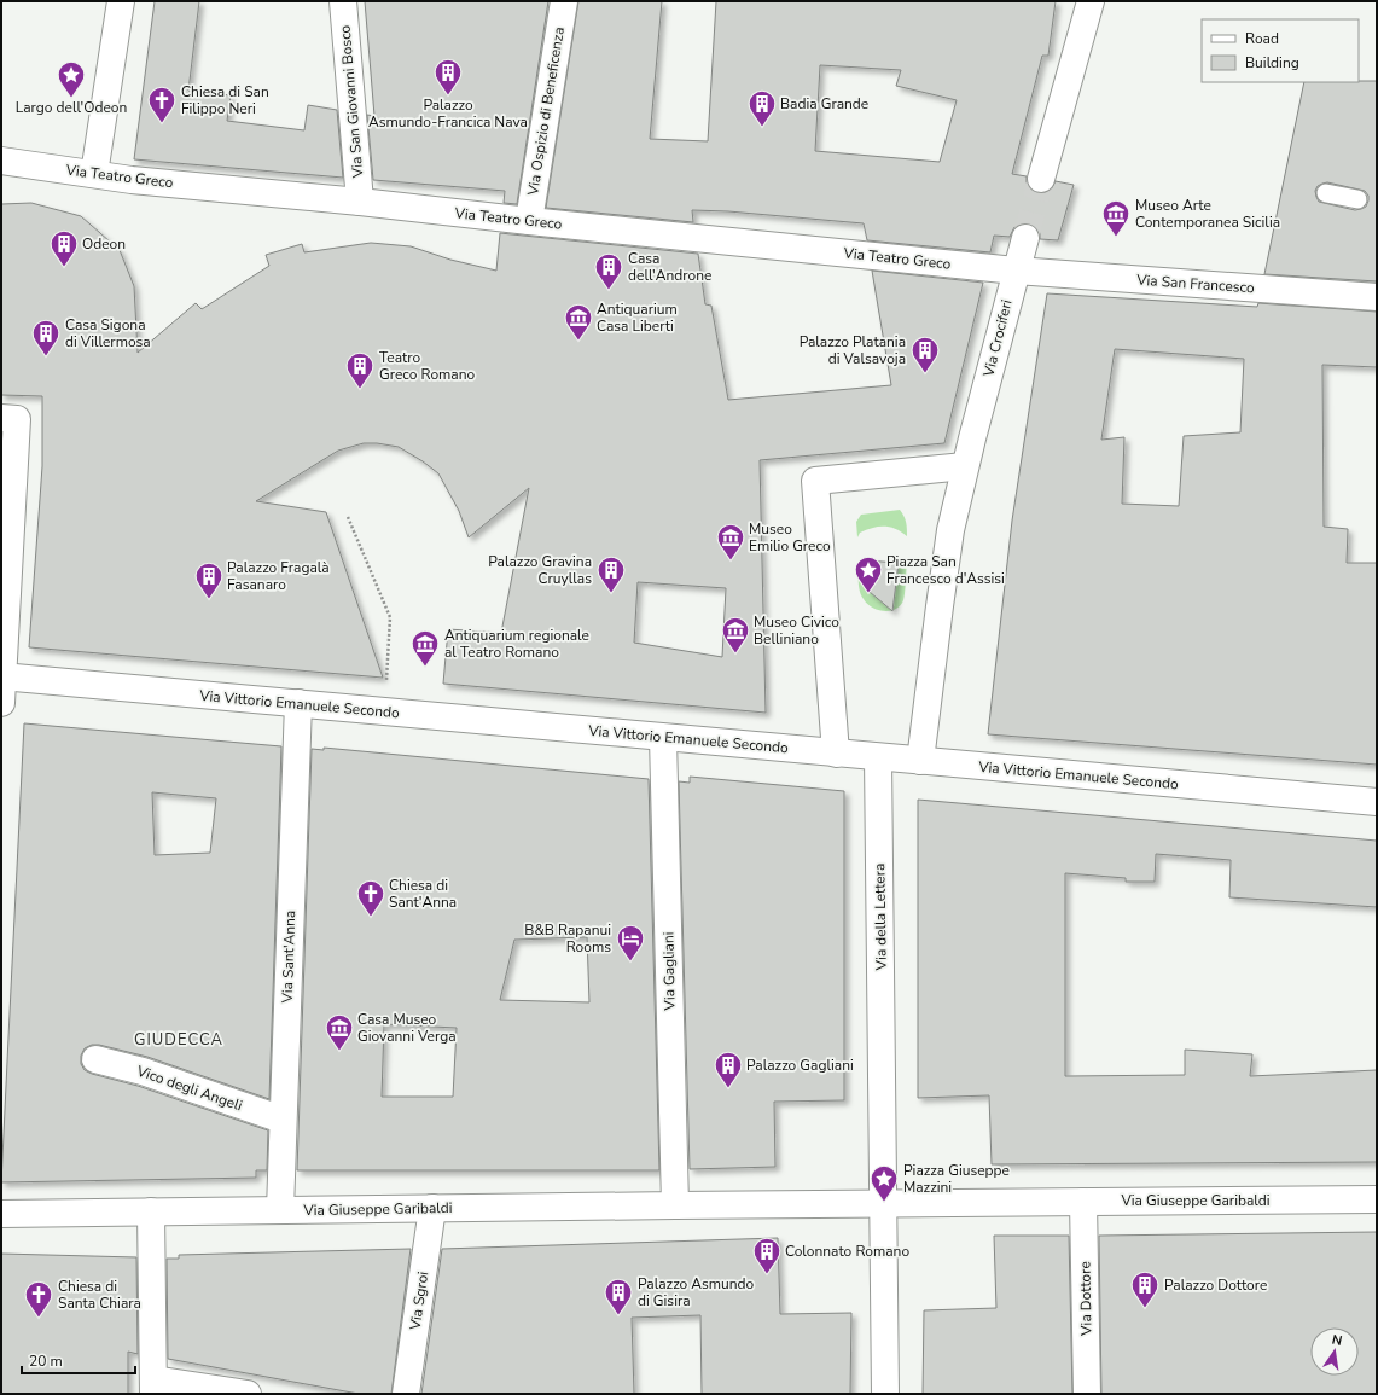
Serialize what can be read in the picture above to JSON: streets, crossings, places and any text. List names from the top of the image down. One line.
{"streets":{"street":["Via San Giovanni Bosco","Via Ospizio di Beneficenza","Via Teatro Greco","Via San Francesco","Via Crociferi","Via Vittorio Emanuele Secondo","Via della Lettera","Via Sant'Anna","Via Gagliani","Vico degli Angeli","Via Giuseppe Garibaldi","Via Dottore","Via Sgroi"]},"crossings":[["Via San Giovanni Bosco","Via Teatro Greco"],["Via Ospizio di Beneficenza","Via Teatro Greco"],["Via Teatro Greco","Via San Francesco"],["Via Teatro Greco","Via Crociferi"],["Via San Francesco","Via Crociferi"],["Via Crociferi","Via Vittorio Emanuele Secondo"],["Via Vittorio Emanuele Secondo","Via della Lettera"],["Via Vittorio Emanuele Secondo","Via Sant'Anna"],["Via Vittorio Emanuele Secondo","Via Gagliani"],["Via della Lettera","Via Giuseppe Garibaldi"],["Via Sant'Anna","Vico degli Angeli"],["Via Sant'Anna","Via Giuseppe Garibaldi"],["Via Gagliani","Via Giuseppe Garibaldi"],["Via Giuseppe Garibaldi","Via Dottore"],["Via Giuseppe Garibaldi","Via Sgroi"]],"districts":["GIUDECCA"],"places":{"building":["Palazzo Asmundo-Francica Nava","Badia Grande","Odeon","Casa dell'Androne","Casa Sigona di Villermosa","Palazzo Platania di Valsavoja","Teatro Greco Romano","Palazzo Gravina Cruyllas","Palazzo Fragalà Fasanaro","Palazzo Gagliani","Colonnato Romano","Palazzo Dottore","Palazzo Asmundo di Gisira"],"place":["Largo dell'Odeon","Piazza San Francesco d'Assisi","Piazza Giuseppe Mazzini"],"church":["Chiesa di San Filippo Neri","Chiesa di Sant'Anna","Chiesa di Santa Chiara"],"museum":["Museo Arte Contemporanea Sicilia","Antiquarium Casa Liberti","Museo Emilio Greco","Museo Civico Belliniano","Antiquarium regionale al Teatro Romano","Casa Museo Giovanni Verga"],"hotel":["B&B Rapanui Rooms"]},"legend":["Road","Building"],"scale_bar":"20 m","north":"top"}
